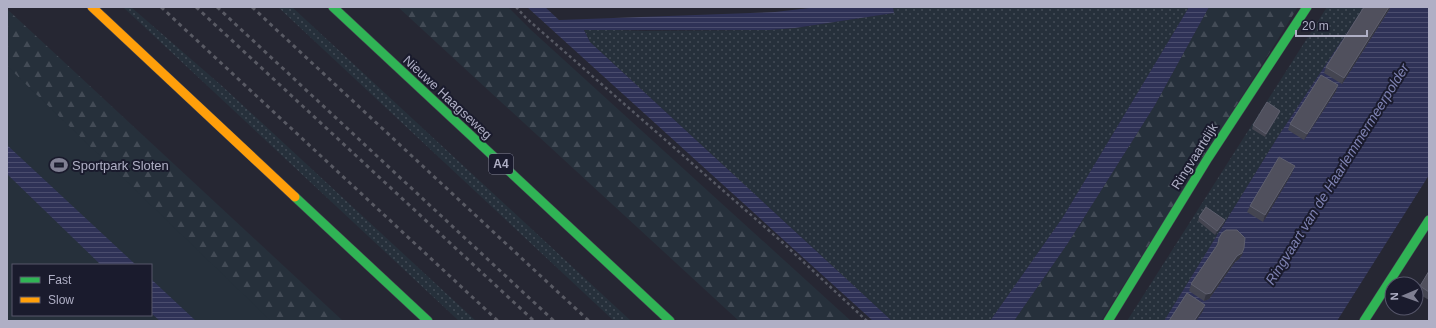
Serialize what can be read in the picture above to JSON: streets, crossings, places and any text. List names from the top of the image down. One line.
{"streets":{"main road":["Nieuwe Haagseweg","Ringvaartdijk","A4"]},"water":["Ringvaart van de Haarlemmermeerpolder"],"places":{"sports":["Sportpark Sloten"]},"legend":["Fast","Slow"],"scale_bar":"20 m","north":"left"}
